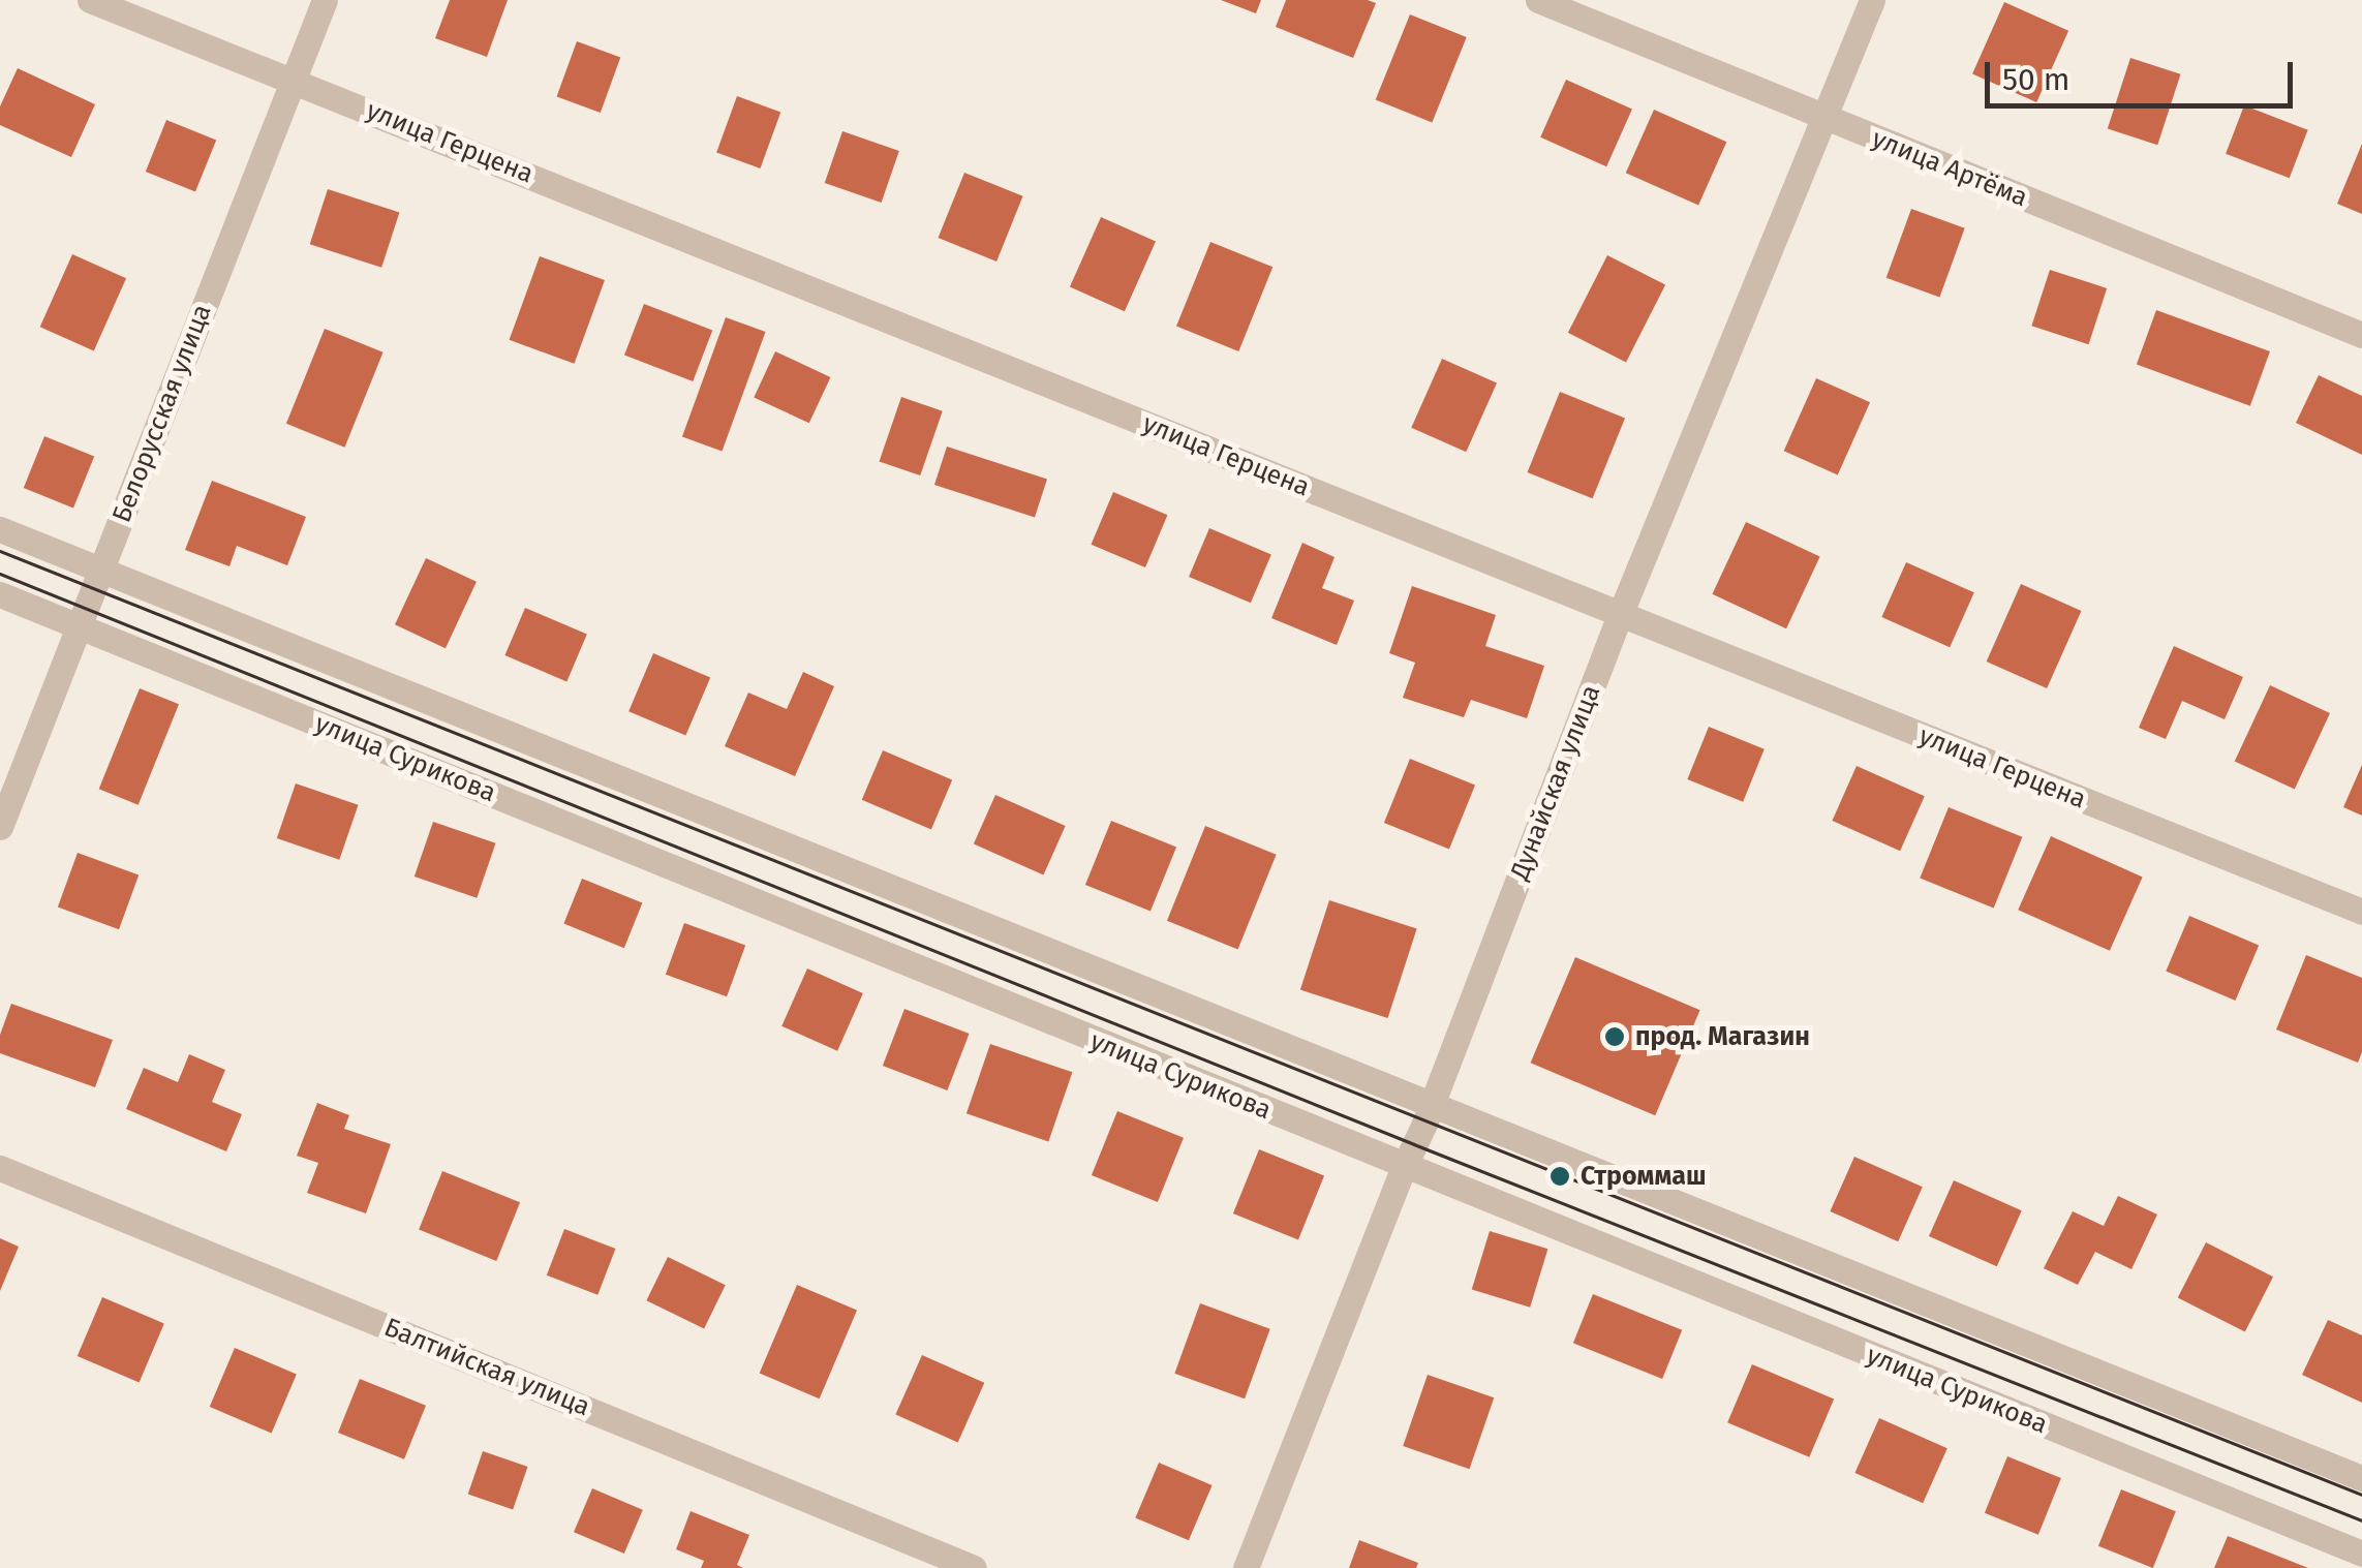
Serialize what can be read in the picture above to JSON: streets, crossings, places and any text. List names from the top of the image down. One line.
{"streets":{"street":["улица Герцена","улица Артёма","Белорусская улица","улица Сурикова","Дунайская улица","Балтийская улица"]},"crossings":[["улица Герцена","Белорусская улица"],["улица Герцена","Дунайская улица"],["улица Артёма","Дунайская улица"],["Белорусская улица","улица Сурикова"],["улица Сурикова","Дунайская улица"]],"places":["прод. Магазин","Строммаш"],"scale_bar":"50 m"}
